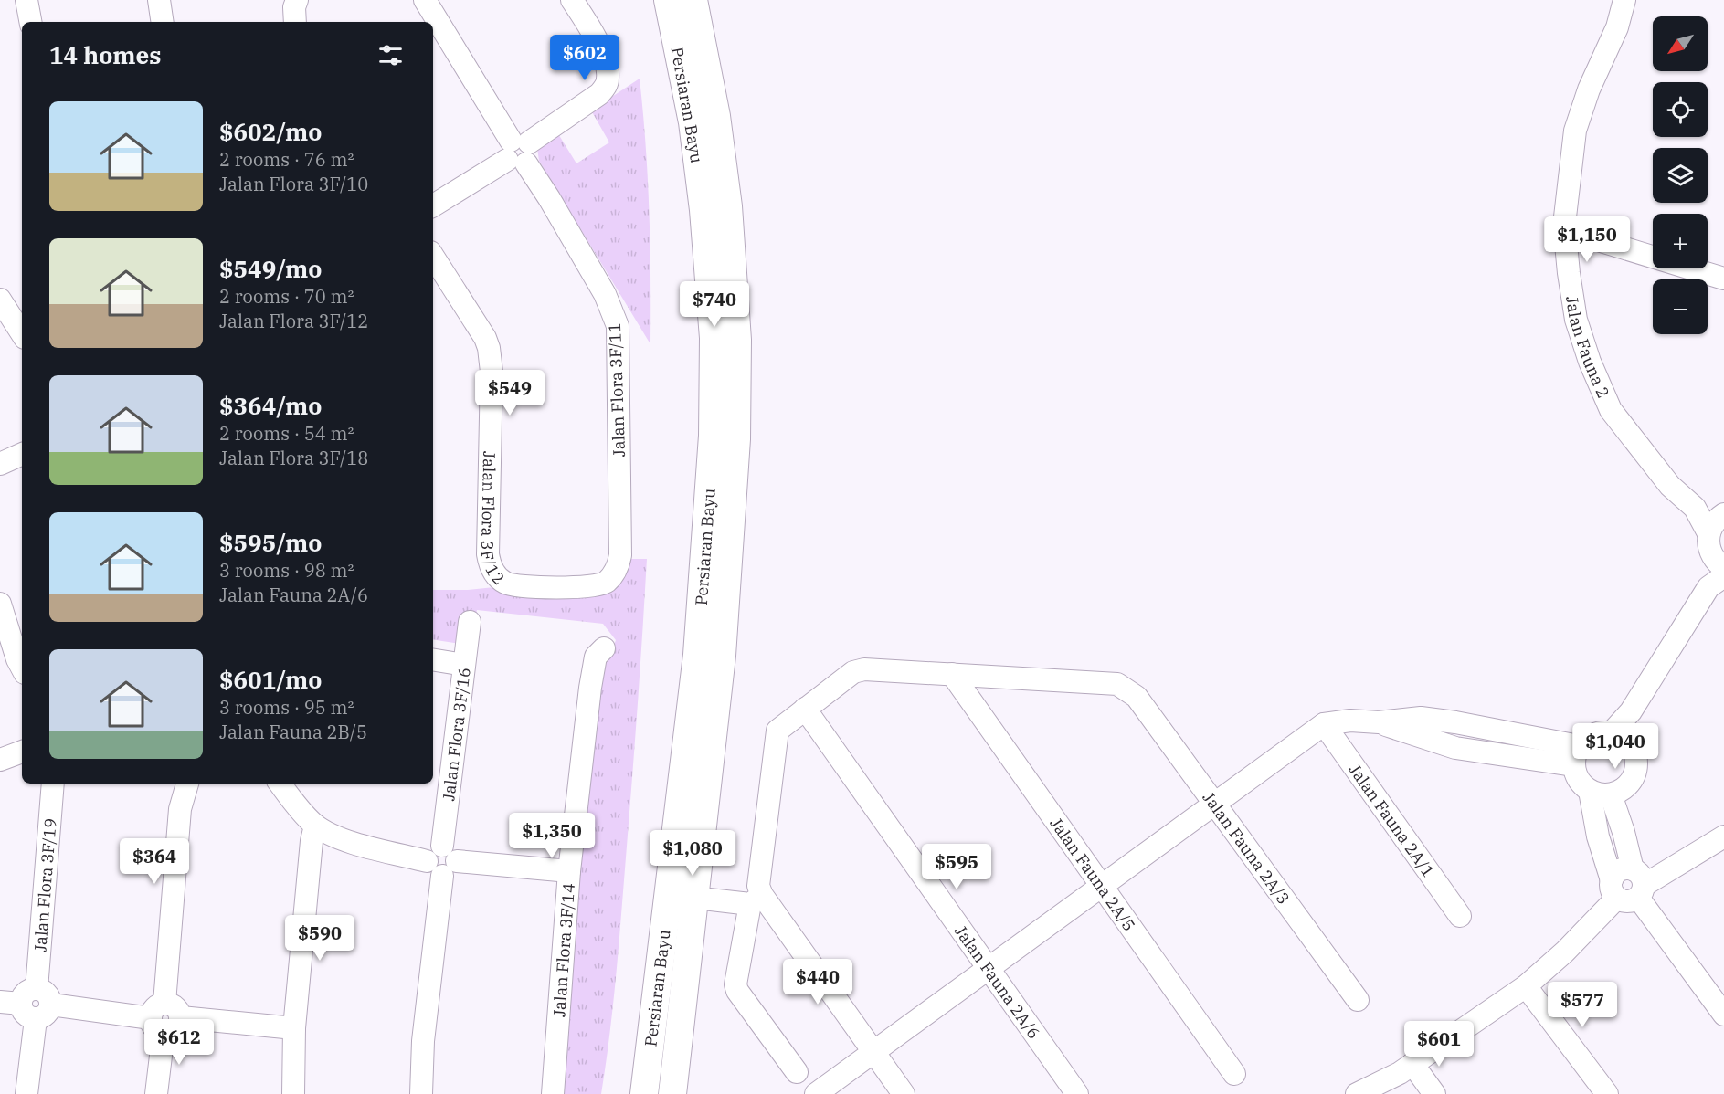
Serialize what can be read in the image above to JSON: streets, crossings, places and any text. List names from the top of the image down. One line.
{"streets":{"main road":["Persiaran Bayu"],"street":["Jalan Fauna 2","Jalan Flora 3F/11","Jalan Flora 3F/12","Jalan Flora 3F/16","Jalan Fauna 2A/1","Jalan Fauna 2A/3","Jalan Fauna 2A/5","Jalan Flora 3F/19","Jalan Flora 3F/14","Jalan Fauna 2A/6"]},"crossings":[["Jalan Flora 3F/11","Jalan Flora 3F/12"],["Jalan Fauna 2A/3","Jalan Fauna 2A/5"]],"north":"bottom left","page":{"map_buttons":["+","−"],"heading":"14 homes","price":["$602","$1,150","$740","$549","$1,040","$1,350","$1,080","$364","$595","$590","$440","$577","$612","$601"],"list":[{"name":"$602/mo","note":"2 rooms · 76 m² · Jalan Flora 3F/10"},{"name":"$549/mo","note":"2 rooms · 70 m² · Jalan Flora 3F/12"},{"name":"$364/mo","note":"2 rooms · 54 m² · Jalan Flora 3F/18"},{"name":"$595/mo","note":"3 rooms · 98 m² · Jalan Fauna 2A/6"},{"name":"$601/mo","note":"3 rooms · 95 m² · Jalan Fauna 2B/5"}]}}
